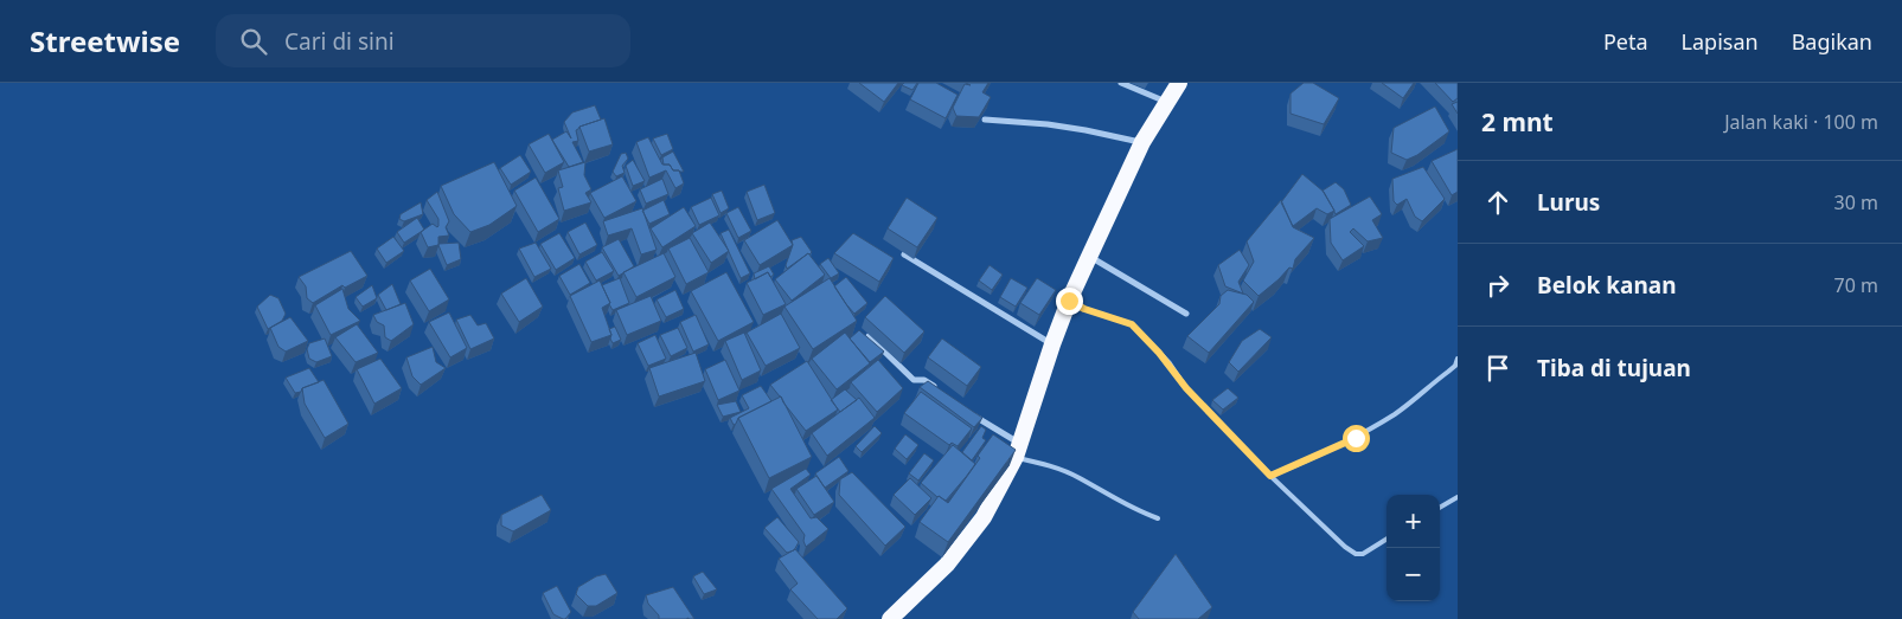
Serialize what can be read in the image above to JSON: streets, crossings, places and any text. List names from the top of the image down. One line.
{"page":{"header":"Streetwise","search":"Cari di sini","nav":["Peta","Lapisan","Bagikan"],"heading":["2 mnt","Jalan kaki · 100 m"],"list":[["Lurus","30 m"],["Belok kanan","70 m"],"Tiba di tujuan"],"map_buttons":["+","−"]}}
